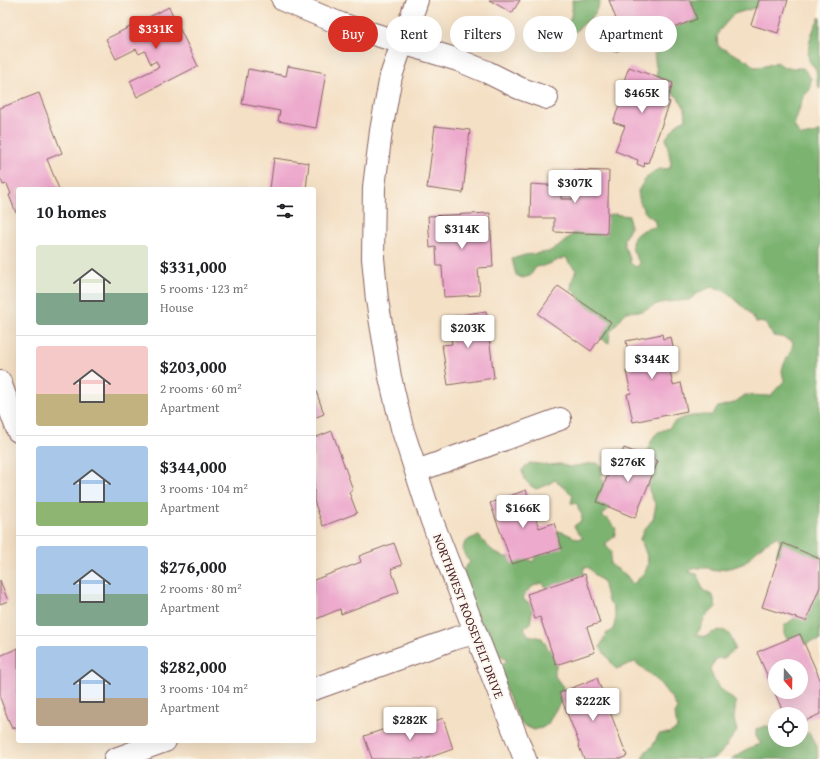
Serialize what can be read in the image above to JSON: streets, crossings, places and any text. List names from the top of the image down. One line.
{"streets":{"street":["NORTHWEST ROOSEVELT DRIVE"]},"north":"bottom","page":{"price":["$331K","$465K","$307K","$314K","$203K","$344K","$276K","$166K","$222K","$282K"],"chip":["Buy","Rent","Filters","New","Apartment"],"heading":"10 homes","list":[{"name":"$331,000","note":"5 rooms · 123 m² · House"},{"name":"$203,000","note":"2 rooms · 60 m² · Apartment"},{"name":"$344,000","note":"3 rooms · 104 m² · Apartment"},{"name":"$276,000","note":"2 rooms · 80 m² · Apartment"},{"name":"$282,000","note":"3 rooms · 104 m² · Apartment"}]}}
